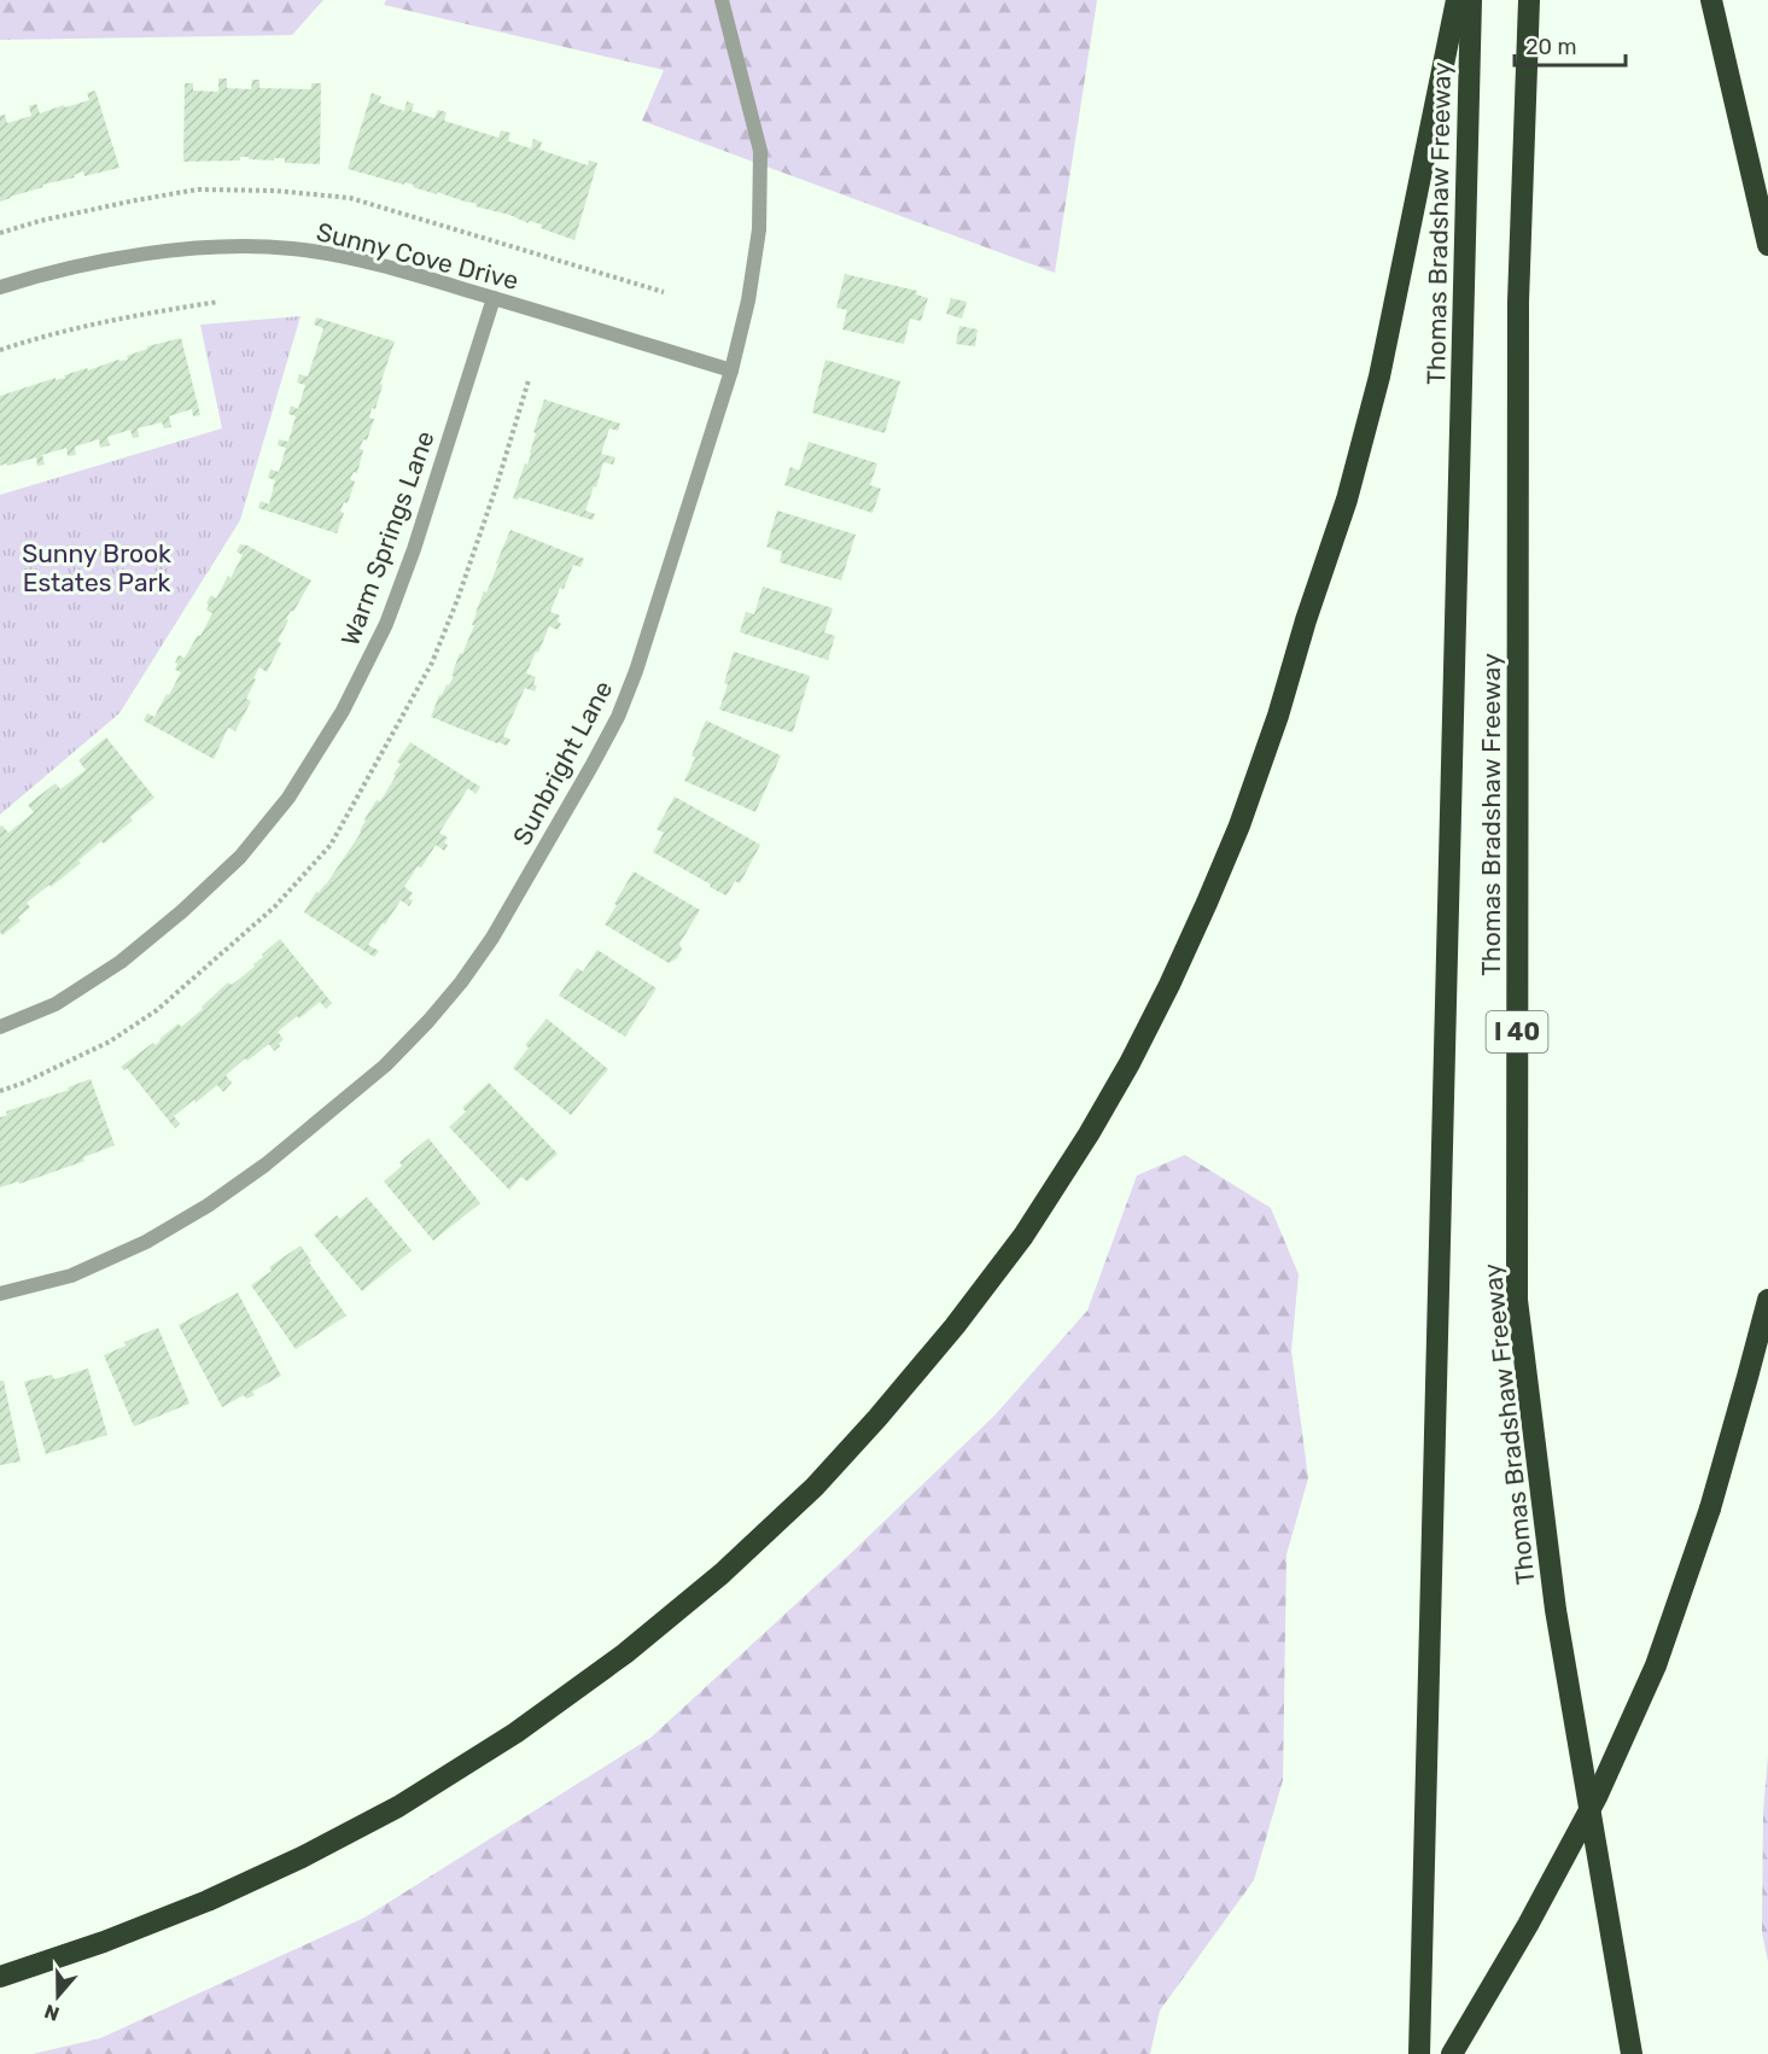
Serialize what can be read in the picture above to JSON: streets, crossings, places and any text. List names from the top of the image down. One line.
{"streets":{"highway":["Thomas Bradshaw Freeway","I 40"],"street":["Sunny Cove Drive","Warm Springs Lane","Sunbright Lane"]},"crossings":[["Sunny Cove Drive","Warm Springs Lane"],["Sunny Cove Drive","Sunbright Lane"]],"parks":["Sunny Brook Estates Park"],"scale_bar":"20 m","north":"bottom"}
